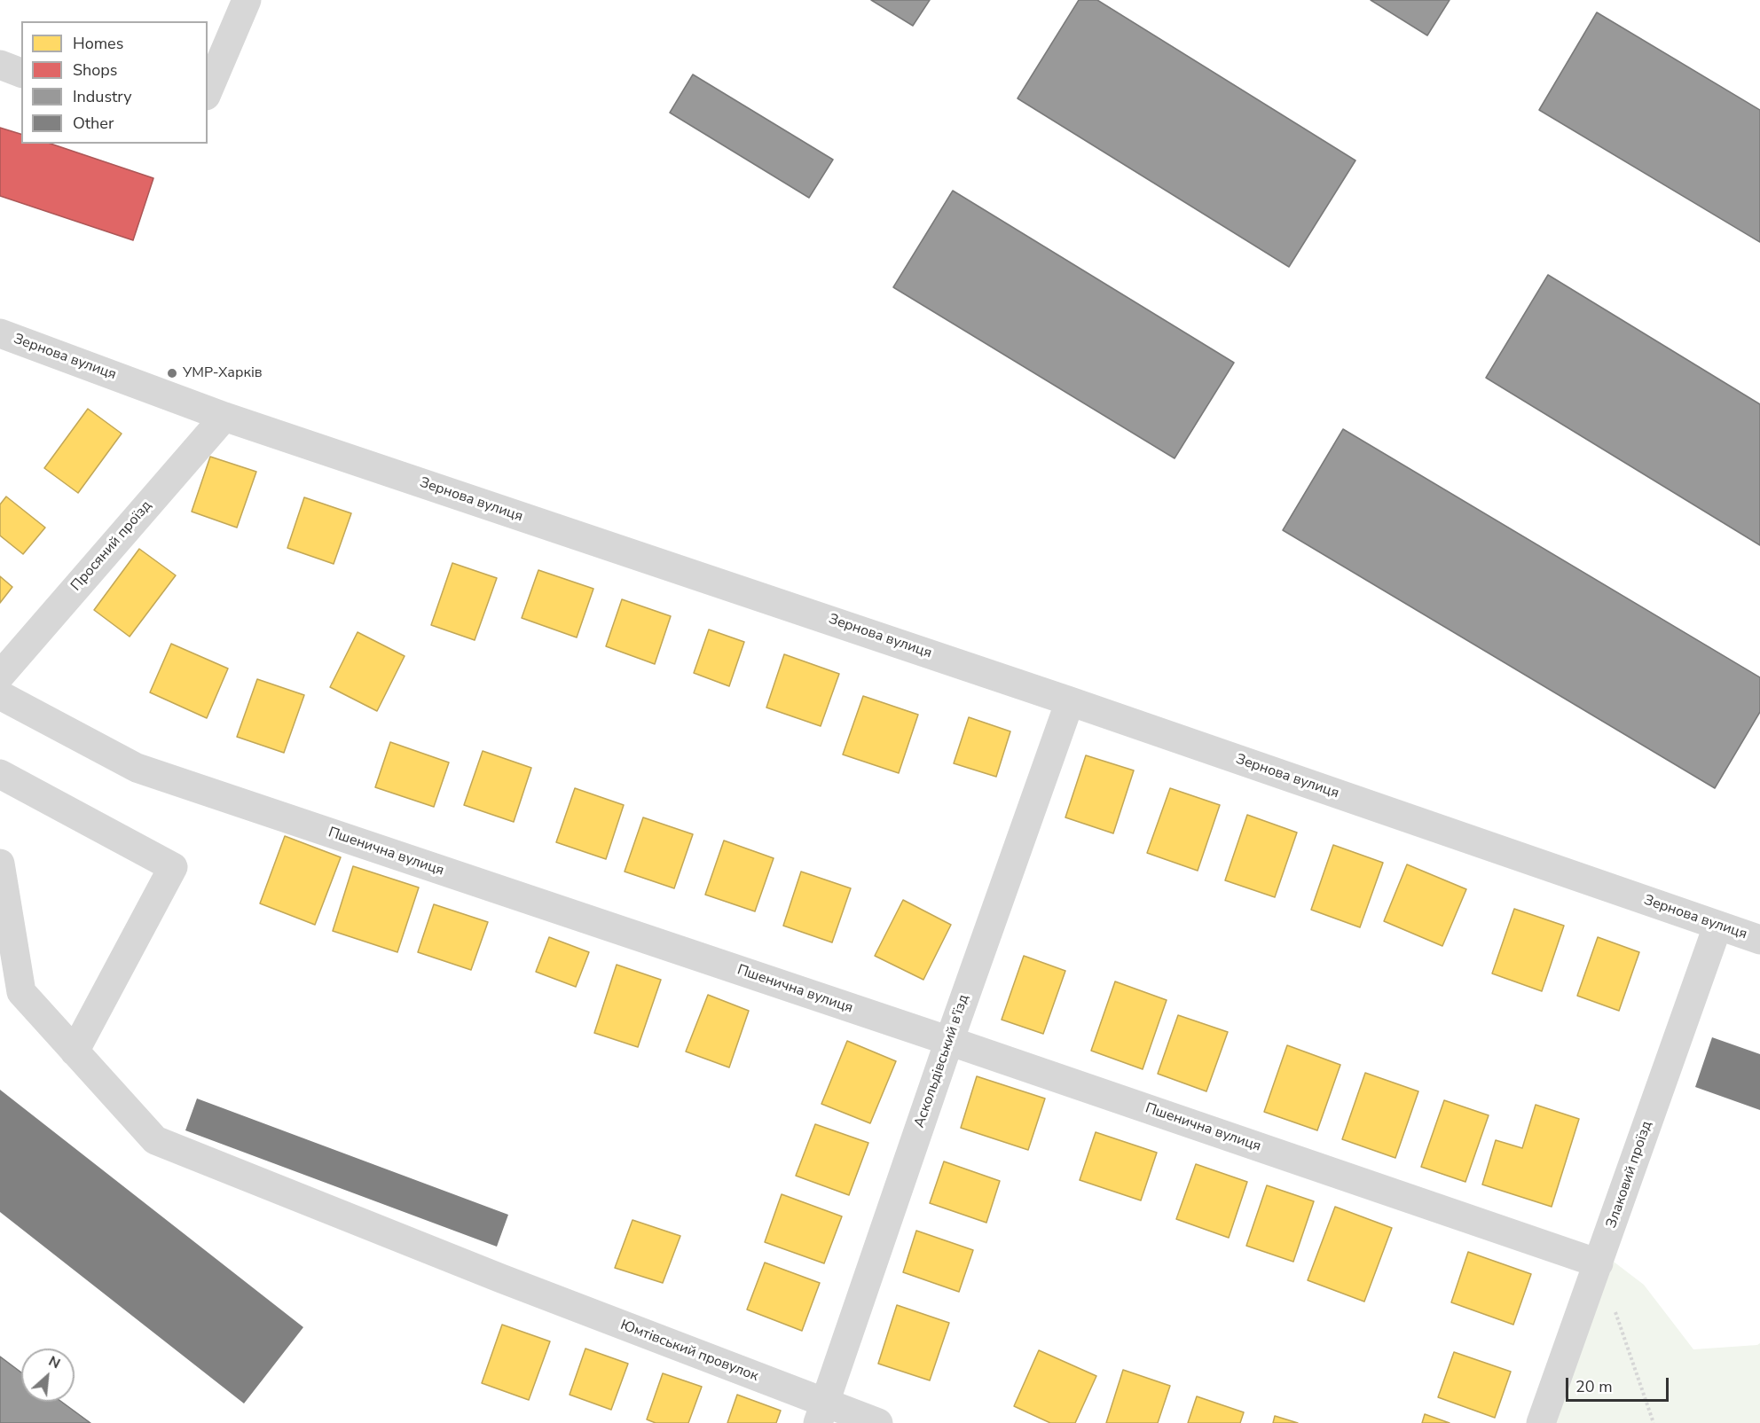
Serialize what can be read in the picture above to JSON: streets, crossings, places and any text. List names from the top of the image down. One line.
{"streets":{"street":["Зернова вулиця","Просяний проїзд","Пшенична вулиця","Аскольдівський в'їзд","Злаковий проїзд","Юмтівський провулок"]},"crossings":[["Зернова вулиця","Просяний проїзд"],["Зернова вулиця","Аскольдівський в'їзд"],["Зернова вулиця","Злаковий проїзд"],["Пшенична вулиця","Аскольдівський в'їзд"],["Пшенична вулиця","Злаковий проїзд"],["Аскольдівський в'їзд","Юмтівський провулок"]],"places":["УМР-Харків"],"legend":["Homes","Shops","Industry","Other"],"scale_bar":"20 m","north":"top right"}
